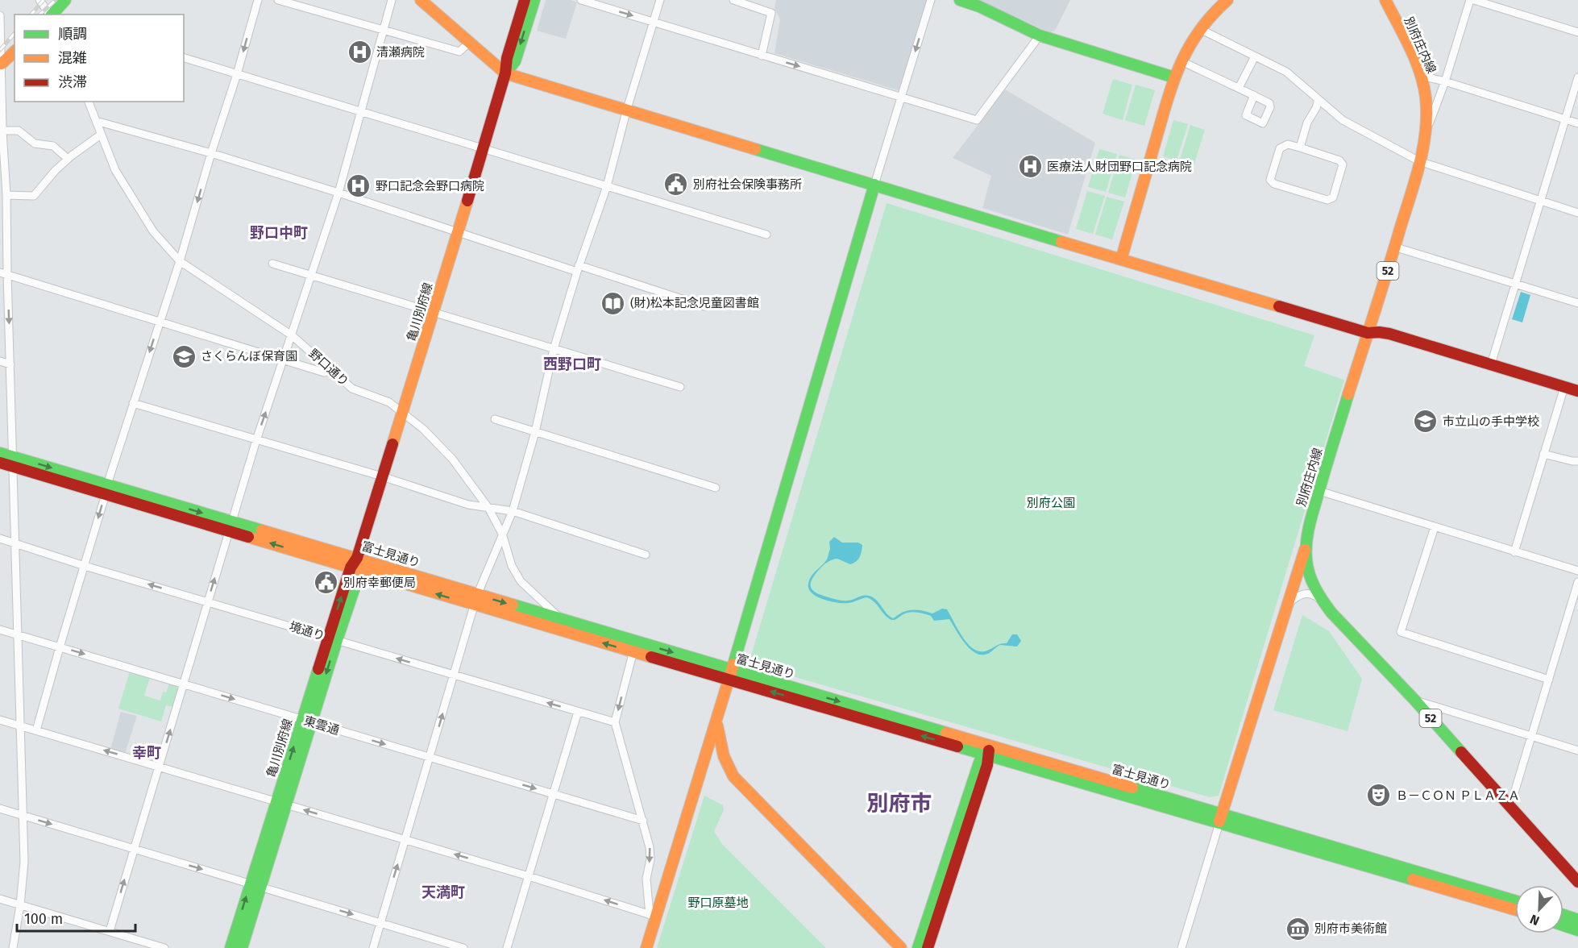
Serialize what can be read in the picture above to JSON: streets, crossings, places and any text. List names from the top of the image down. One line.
{"streets":{"street":["別府庄内線","52","亀川別府線","野口通り","富士見通り","境通り","東雲通"]},"crossings":[["亀川別府線","野口通り"],["亀川別府線","富士見通り"],["亀川別府線","境通り"],["亀川別府線","東雲通"],["野口通り","富士見通り"]],"one_way":["境通り","東雲通"],"districts":["野口中町","西野口町","幸町","別府市","天満町"],"parks":["別府公園","野口原墓地"],"places":{"hospital":["清瀬病院","医療法人財団野口記念病院","野口記念会野口病院"],"public building":["別府社会保険事務所","別府幸郵便局"],"library":["(財)松本記念児童図書館"],"school or university":["さくらんぼ保育園","市立山の手中学校"],"theatre":["Ｂ－ＣＯＮ ＰＬＡＺＡ"],"museum":["別府市美術館"]},"legend":["順調","混雑","渋滞"],"scale_bar":"100 m","north":"bottom left"}
